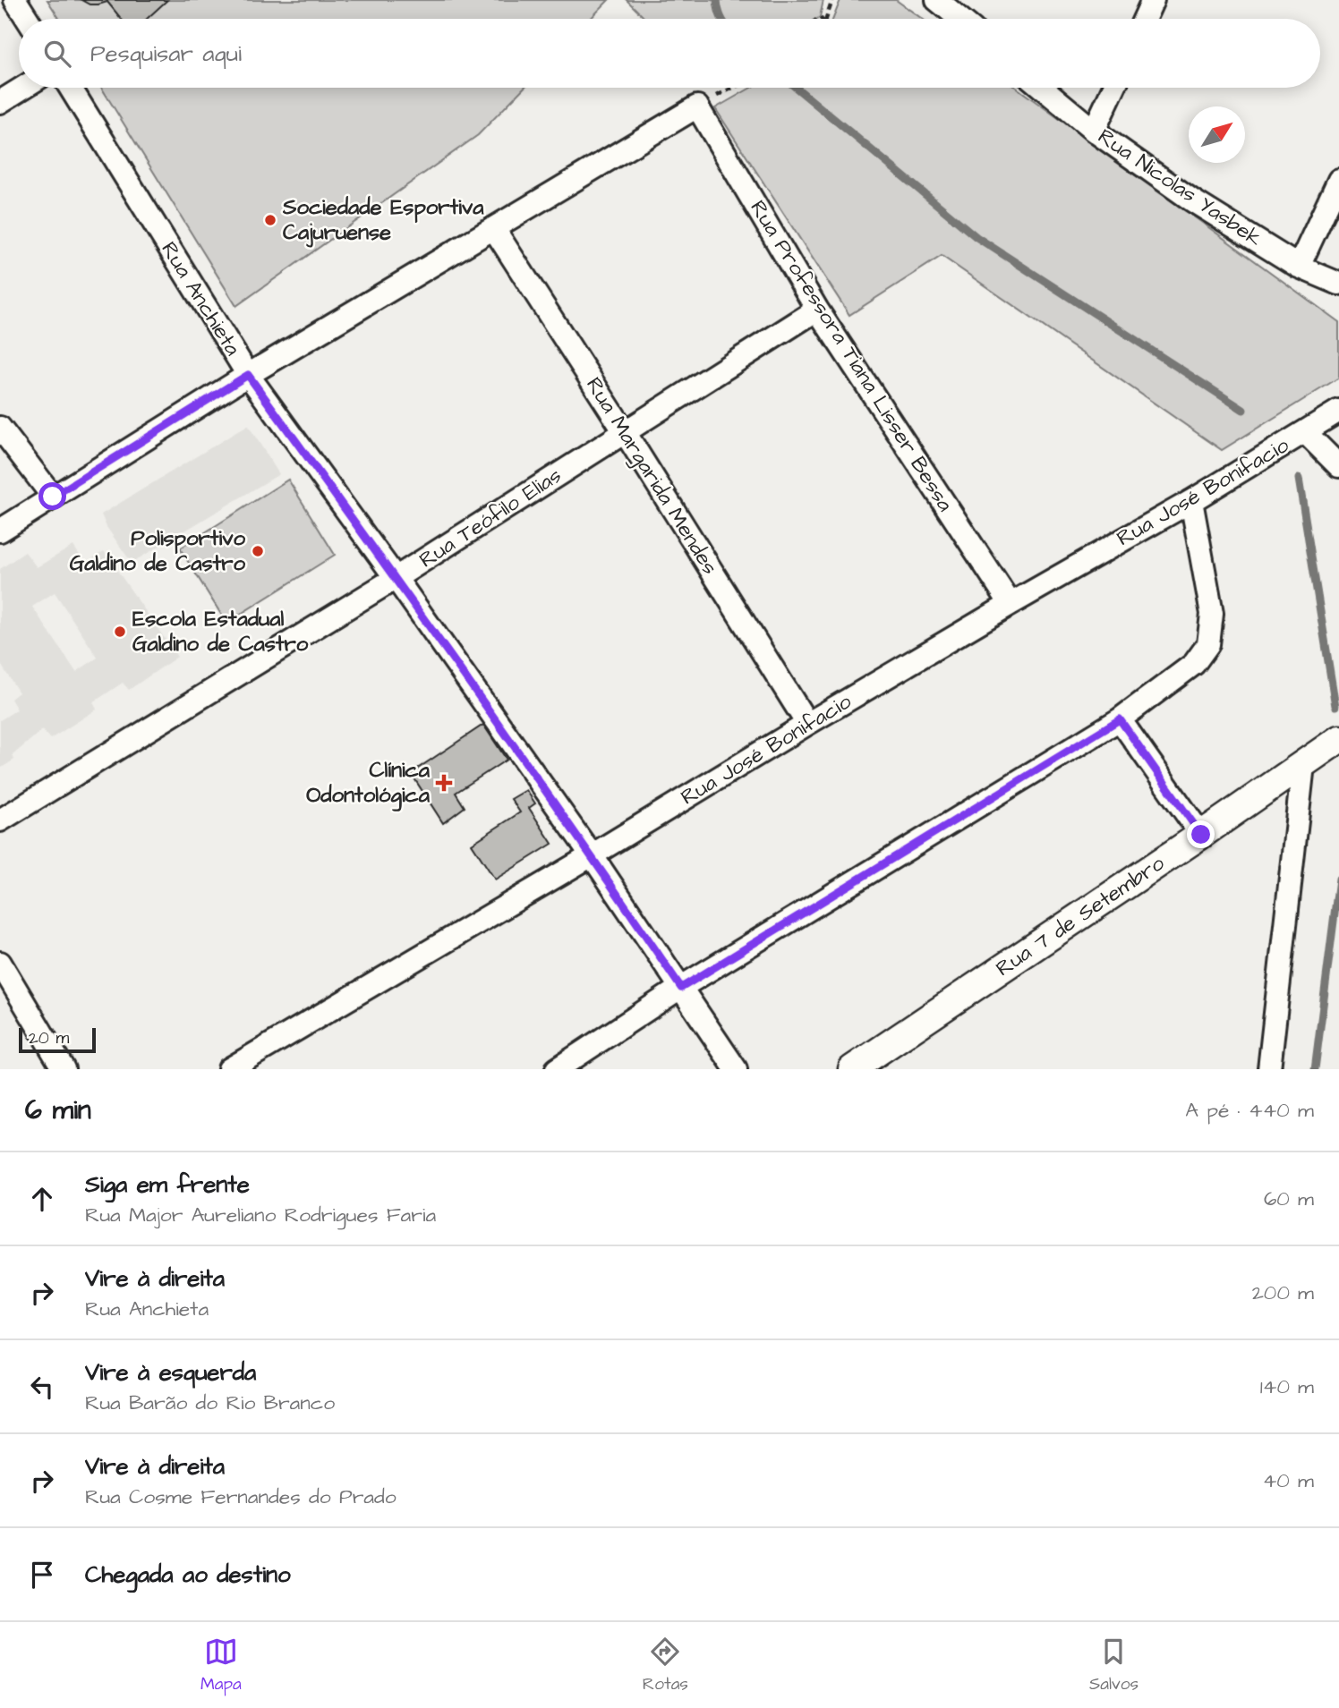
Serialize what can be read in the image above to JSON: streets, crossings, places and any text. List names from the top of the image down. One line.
{"streets":{"street":["Rua Nicolas Yasbek","Rua Anchieta","Rua Professora Tiana Lisser Bessa","Rua Margarida Mendes","Rua José Bonifacio","Rua Teófilo Elias","Rua 7 de Setembro"]},"crossings":[["Rua Anchieta","Rua José Bonifacio"],["Rua Anchieta","Rua Teófilo Elias"],["Rua Professora Tiana Lisser Bessa","Rua José Bonifacio"],["Rua Professora Tiana Lisser Bessa","Rua Teófilo Elias"],["Rua Margarida Mendes","Rua José Bonifacio"],["Rua Margarida Mendes","Rua Teófilo Elias"]],"places":{"other":["Sociedade Esportiva Cajuruense","Polisportivo Galdino de Castro","Escola Estadual Galdino de Castro"],"health":["Clínica Odontológica"]},"scale_bar":"20 m","north":"top right","page":{"search":"Pesquisar aqui","scale":"20 m","heading":["6 min","A pé · 440 m"],"list":[["Siga em frente","Rua Major Aureliano Rodrigues Faria","60 m"],["Vire à direita","Rua Anchieta","200 m"],["Vire à esquerda","Rua Barão do Rio Branco","140 m"],["Vire à direita","Rua Cosme Fernandes do Prado","40 m"],"Chegada ao destino"],"nav":["Mapa","Rotas","Salvos"]}}
